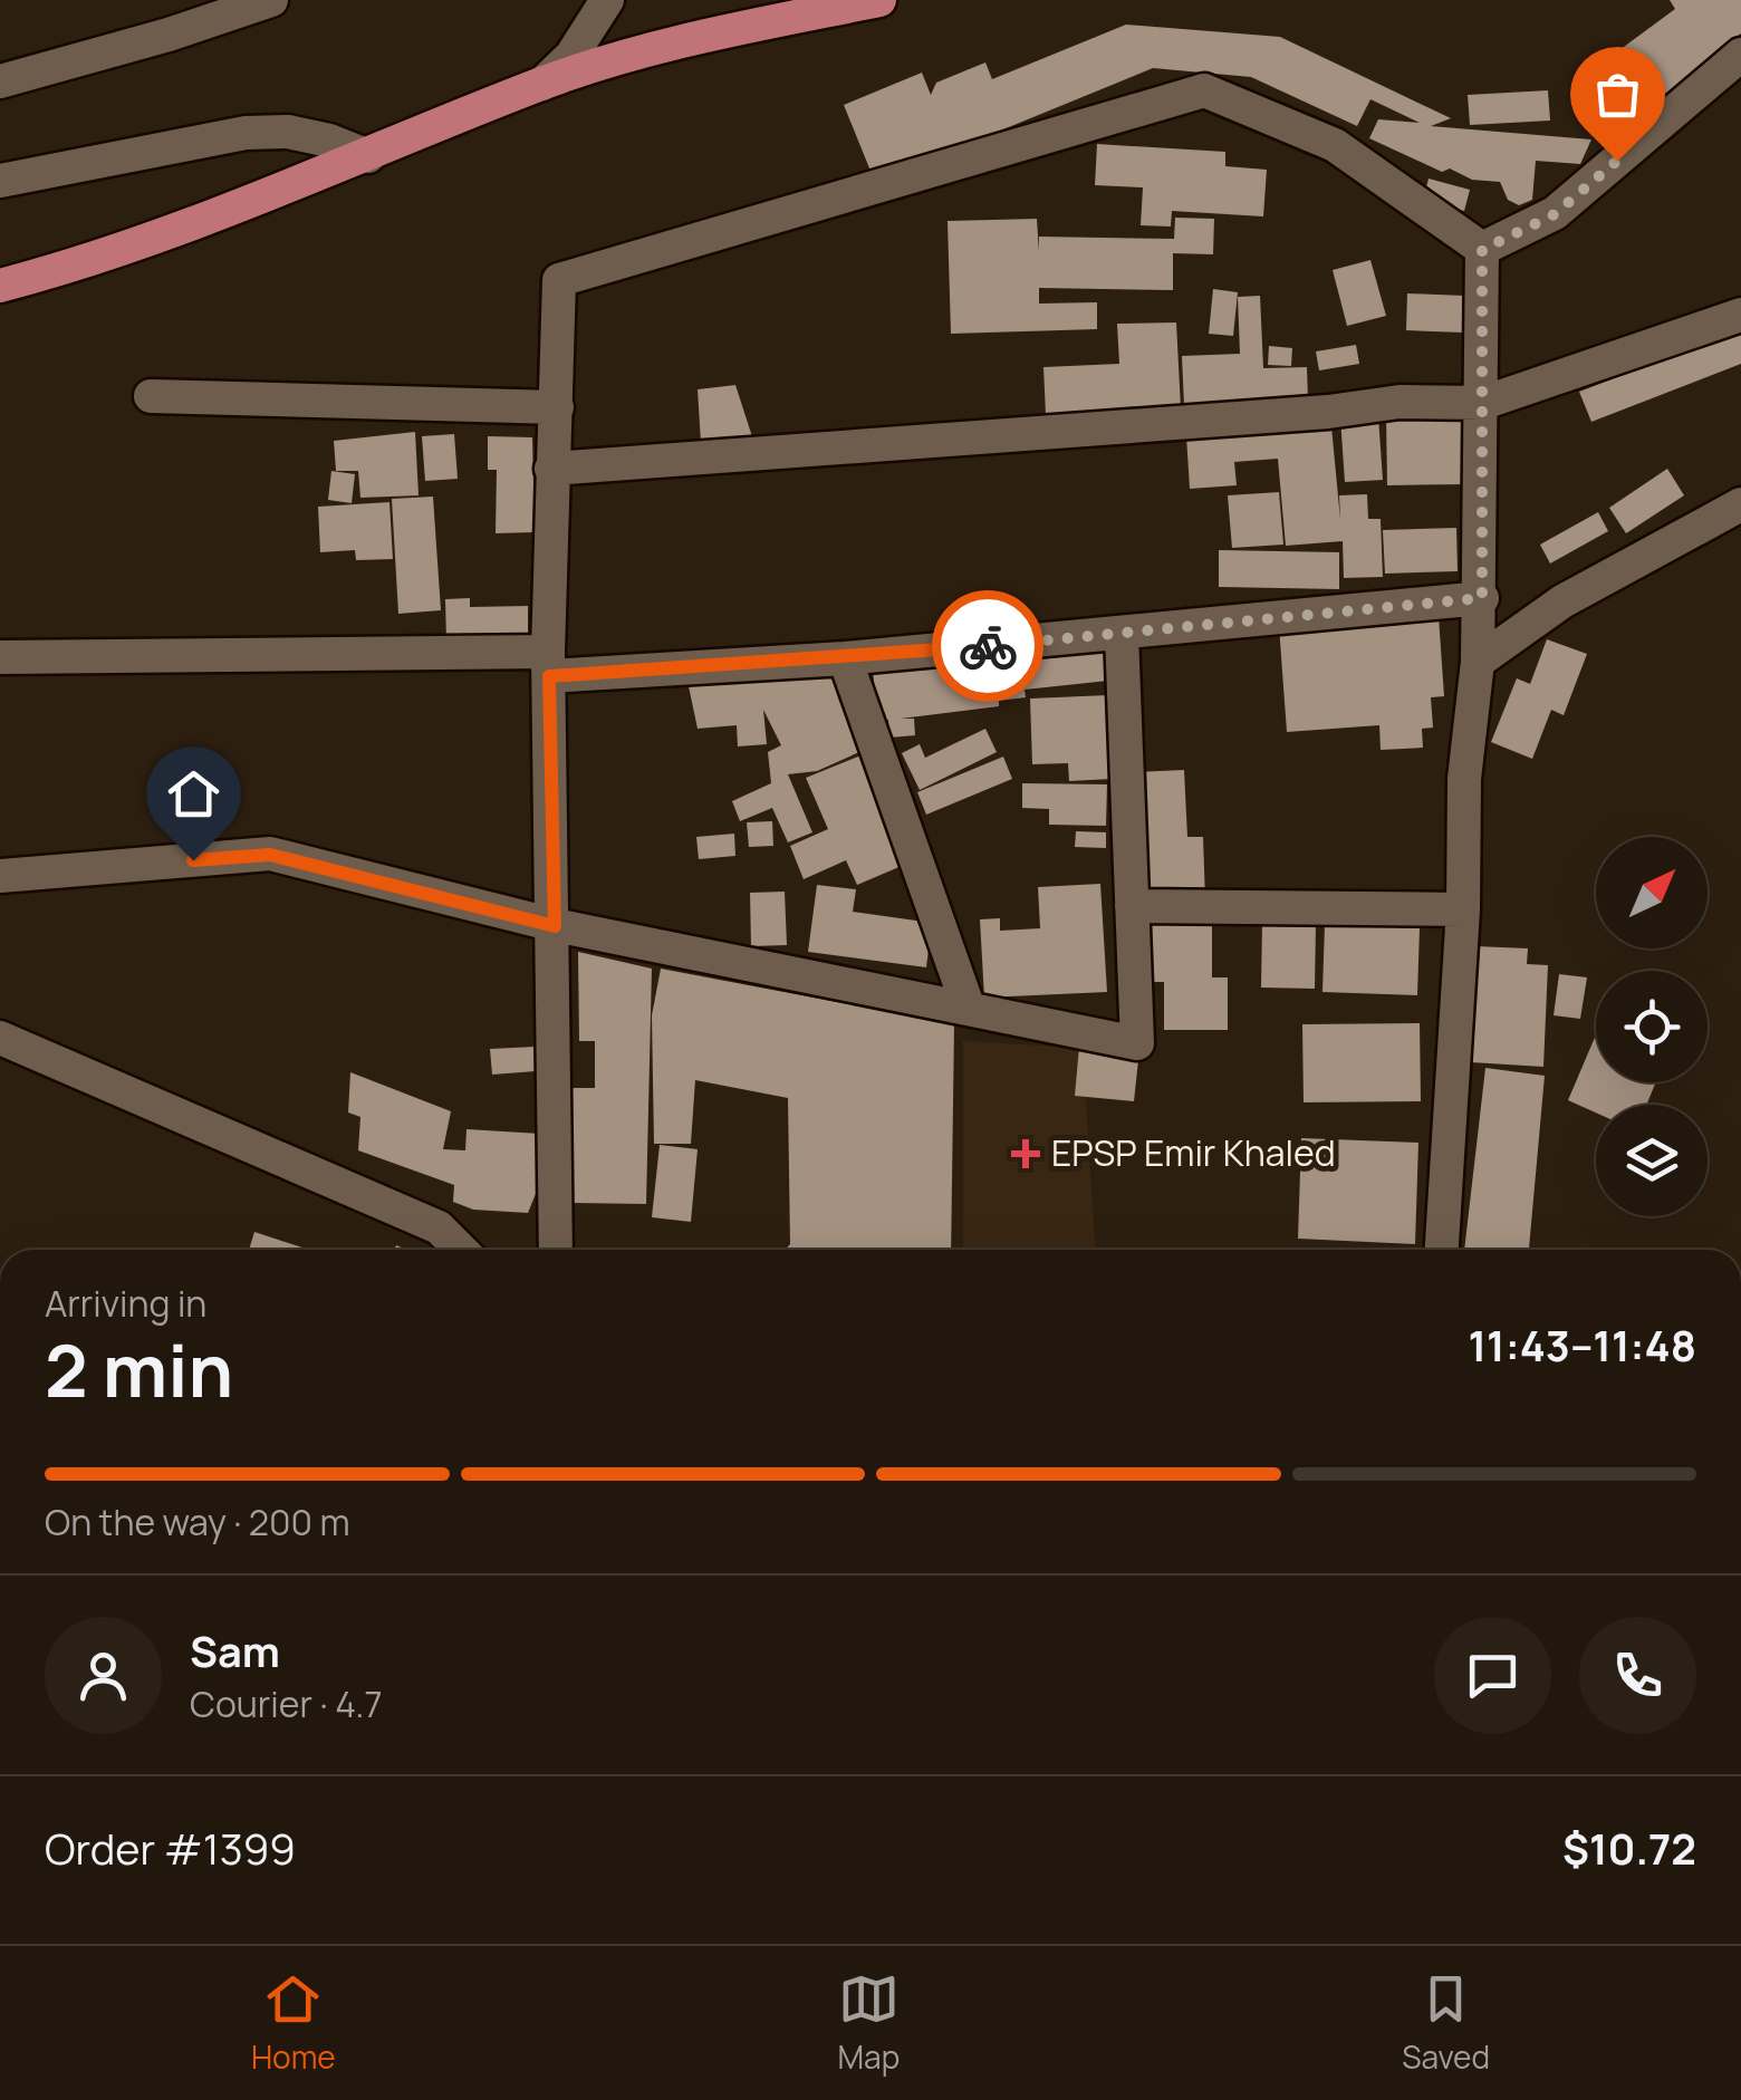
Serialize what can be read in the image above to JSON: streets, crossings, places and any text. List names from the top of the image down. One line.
{"places":{"health":["EPSP Emir Khaled"]},"north":"top right","page":{"heading":["2 min","Arriving in","11:43–11:48"],"panel":["Sam","Courier · 4.7","Order #1399","$10.72"],"bar":"On the way · 200 m","tabs":["Home","Map","Saved"]}}
